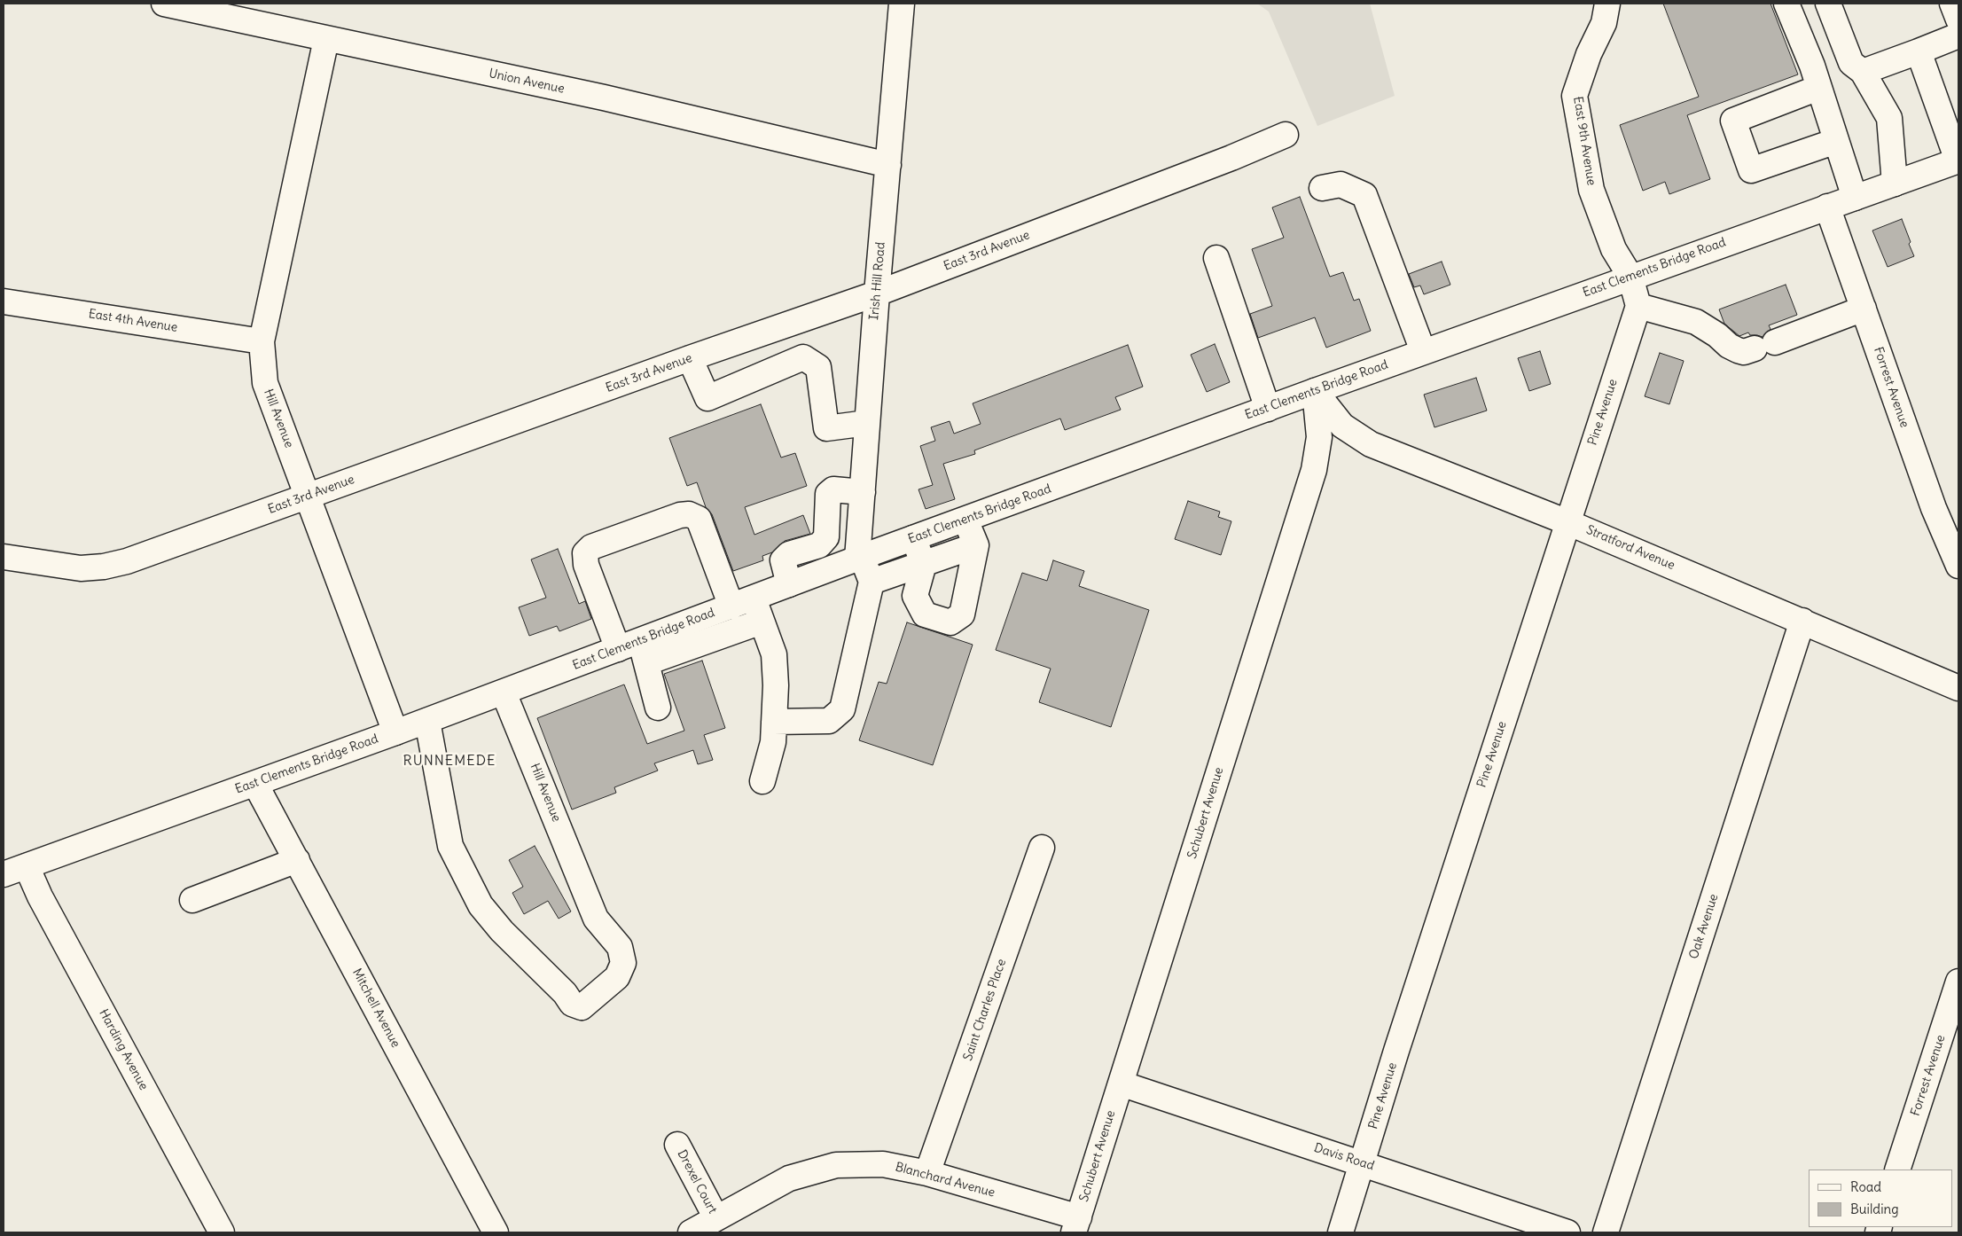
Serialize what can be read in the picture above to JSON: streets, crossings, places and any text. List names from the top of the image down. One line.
{"streets":{"street":["Union Avenue","East 9th Avenue","East 3rd Avenue","East Clements Bridge Road","Irish Hill Road","East 4th Avenue","Forrest Avenue","Pine Avenue","Hill Avenue","Stratford Avenue","Schubert Avenue","Oak Avenue","Mitchell Avenue","Saint Charles Place","Harding Avenue","Davis Road","Blanchard Avenue","Drexel Court"]},"crossings":[["Union Avenue","Irish Hill Road"],["Union Avenue","Hill Avenue"],["East 9th Avenue","East Clements Bridge Road"],["East 3rd Avenue","Irish Hill Road"],["East 3rd Avenue","Hill Avenue"],["East Clements Bridge Road","Irish Hill Road"],["East Clements Bridge Road","Forrest Avenue"],["East Clements Bridge Road","Hill Avenue"],["East Clements Bridge Road","Stratford Avenue"],["East Clements Bridge Road","Schubert Avenue"],["East Clements Bridge Road","Mitchell Avenue"],["East Clements Bridge Road","Harding Avenue"],["East 4th Avenue","Hill Avenue"],["Pine Avenue","Stratford Avenue"],["Pine Avenue","Davis Road"],["Stratford Avenue","Schubert Avenue"],["Stratford Avenue","Oak Avenue"],["Schubert Avenue","Davis Road"],["Schubert Avenue","Blanchard Avenue"],["Saint Charles Place","Blanchard Avenue"],["Blanchard Avenue","Drexel Court"]],"districts":["RUNNEMEDE"],"legend":["Road","Building"]}
